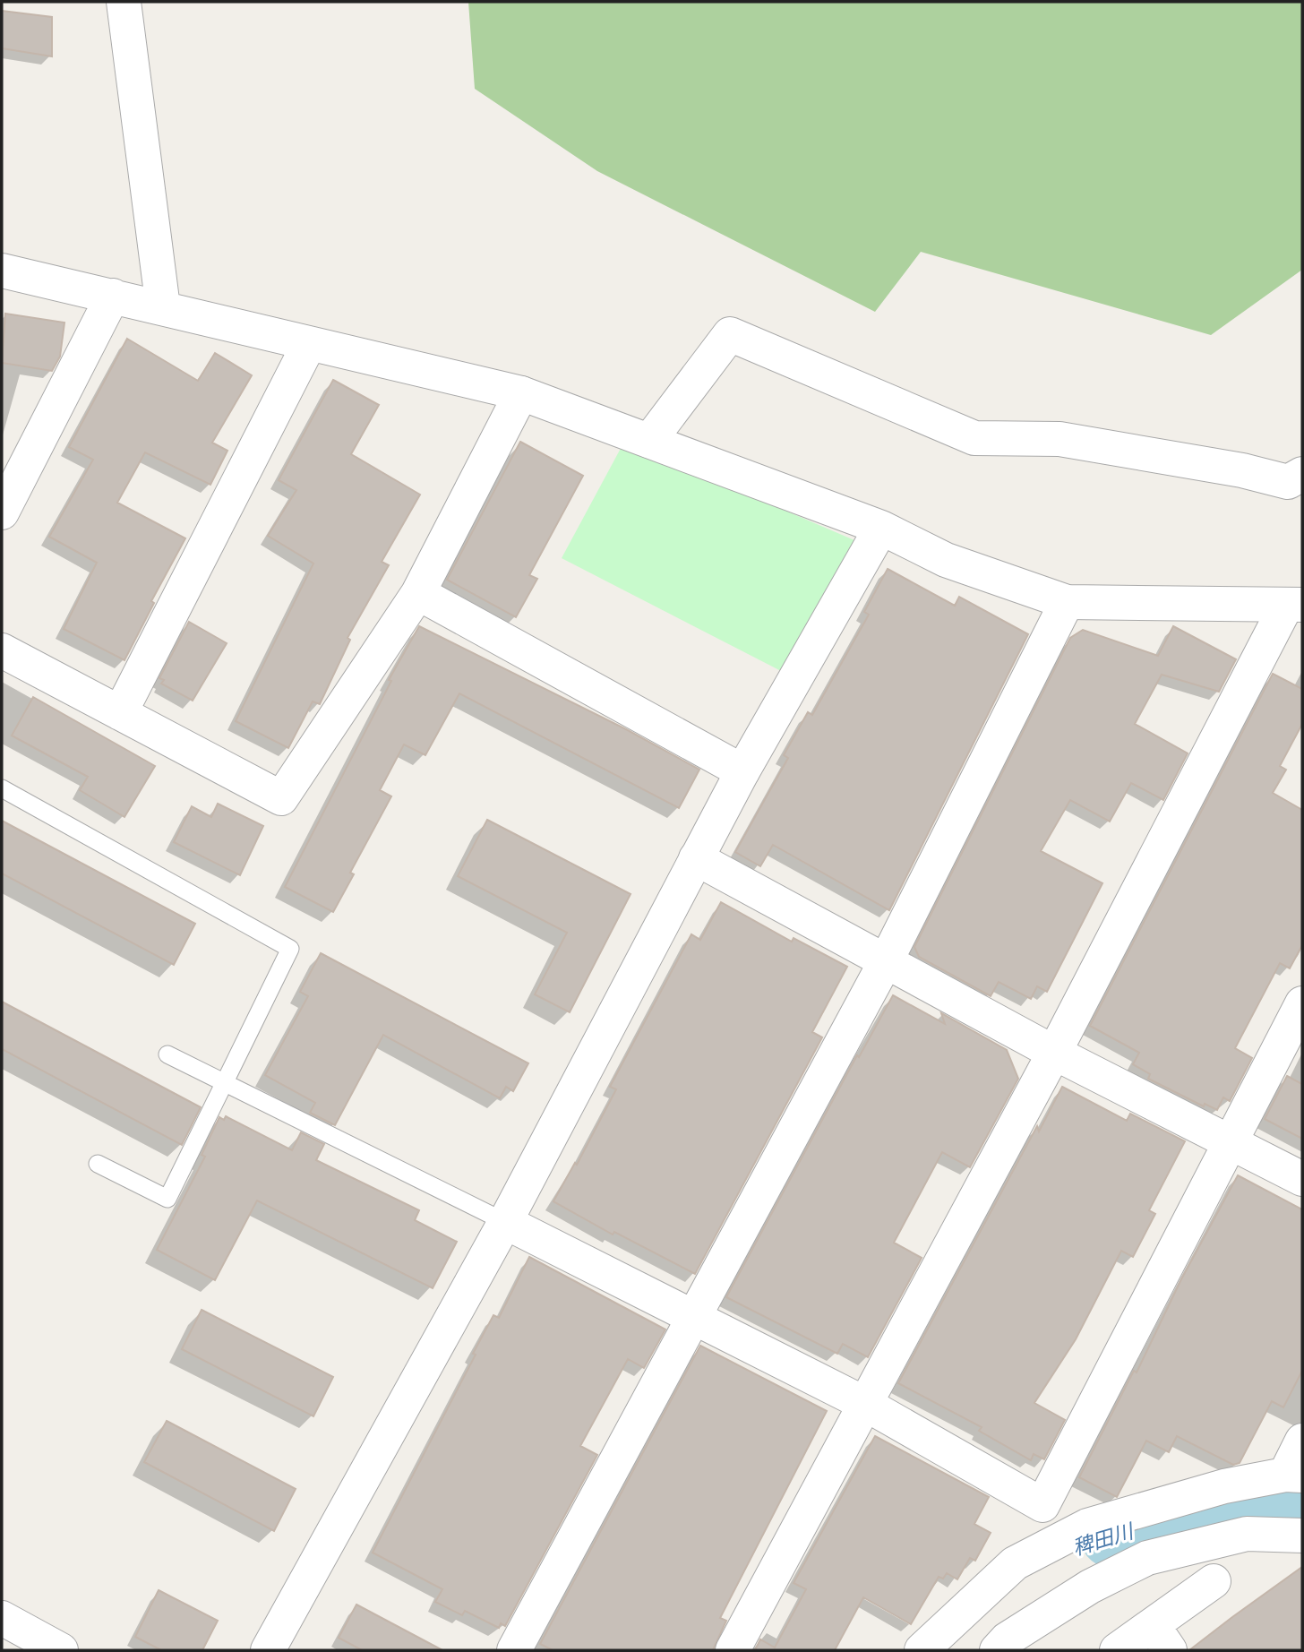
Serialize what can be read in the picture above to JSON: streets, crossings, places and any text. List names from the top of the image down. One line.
{"water":["稗田川"]}
